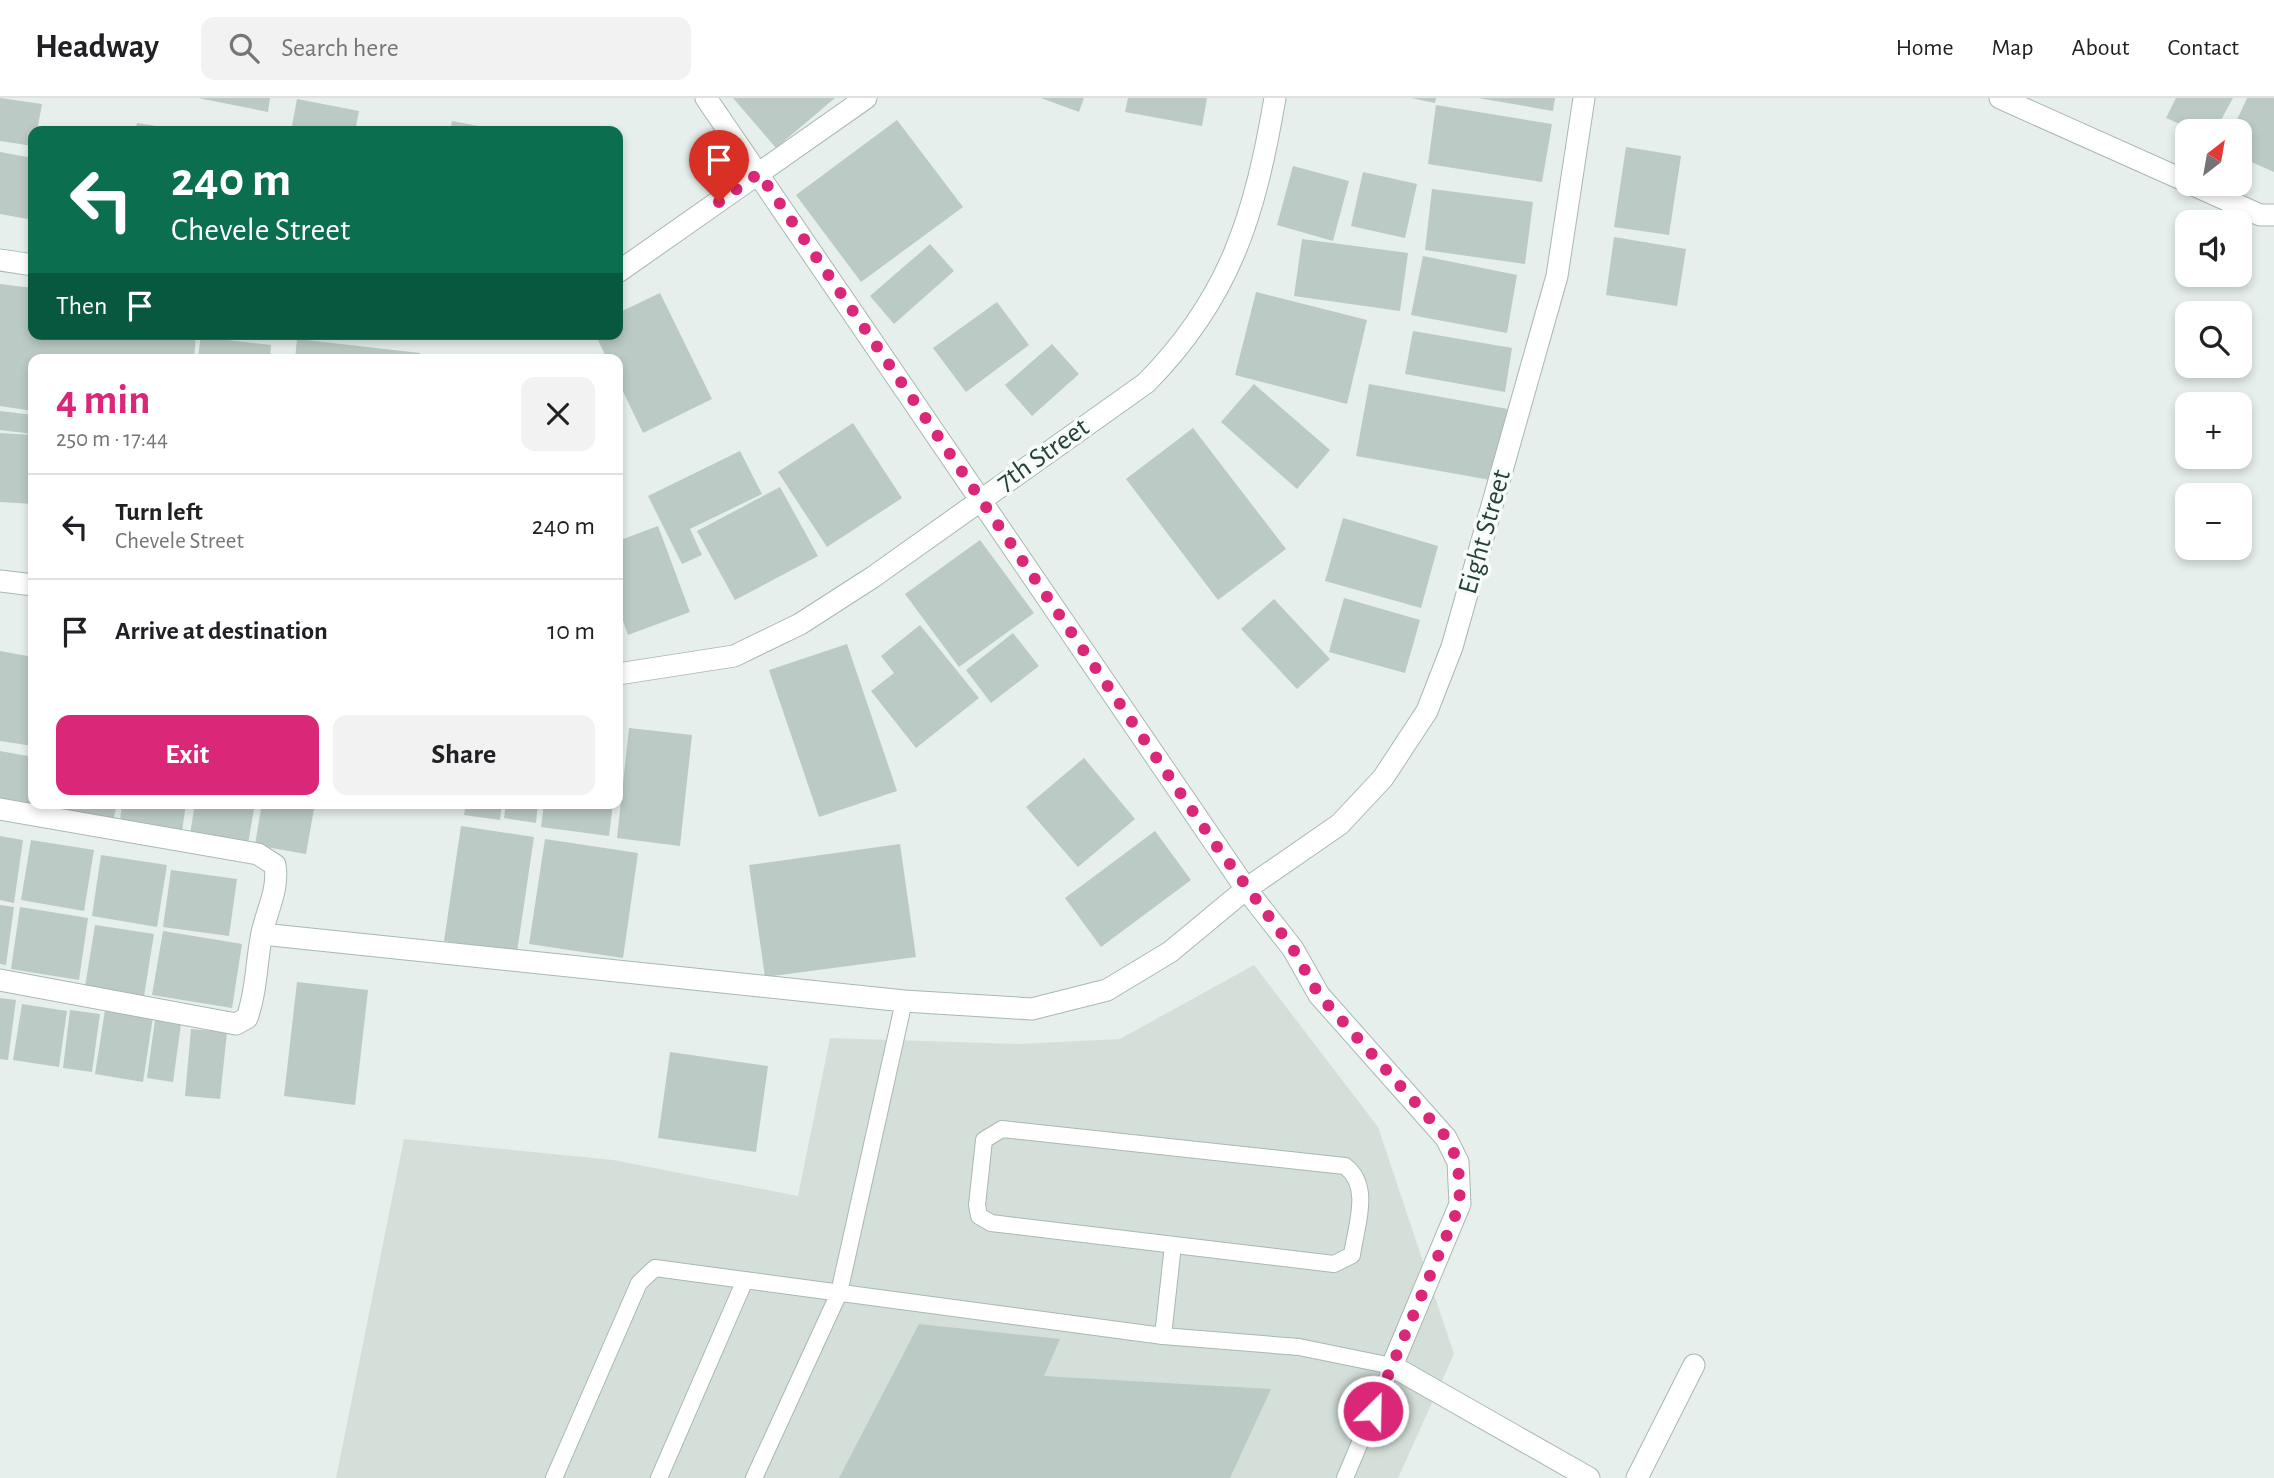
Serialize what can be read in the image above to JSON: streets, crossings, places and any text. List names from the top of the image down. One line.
{"streets":{"street":["7th Street","Eight Street"]},"north":"top right","page":{"header":"Headway","search":"Search here","nav":["Home","Map","About","Contact"],"map_buttons":["+","−"],"turn":["240 m","Chevele Street"],"then":"Then","heading":["4 min","250 m · 17:44"],"list":[{"name":"Turn left","note":"Chevele Street","value":"240 m"},{"name":"Arrive at destination","value":"10 m"}],"buttons":["Exit","Share"]}}
